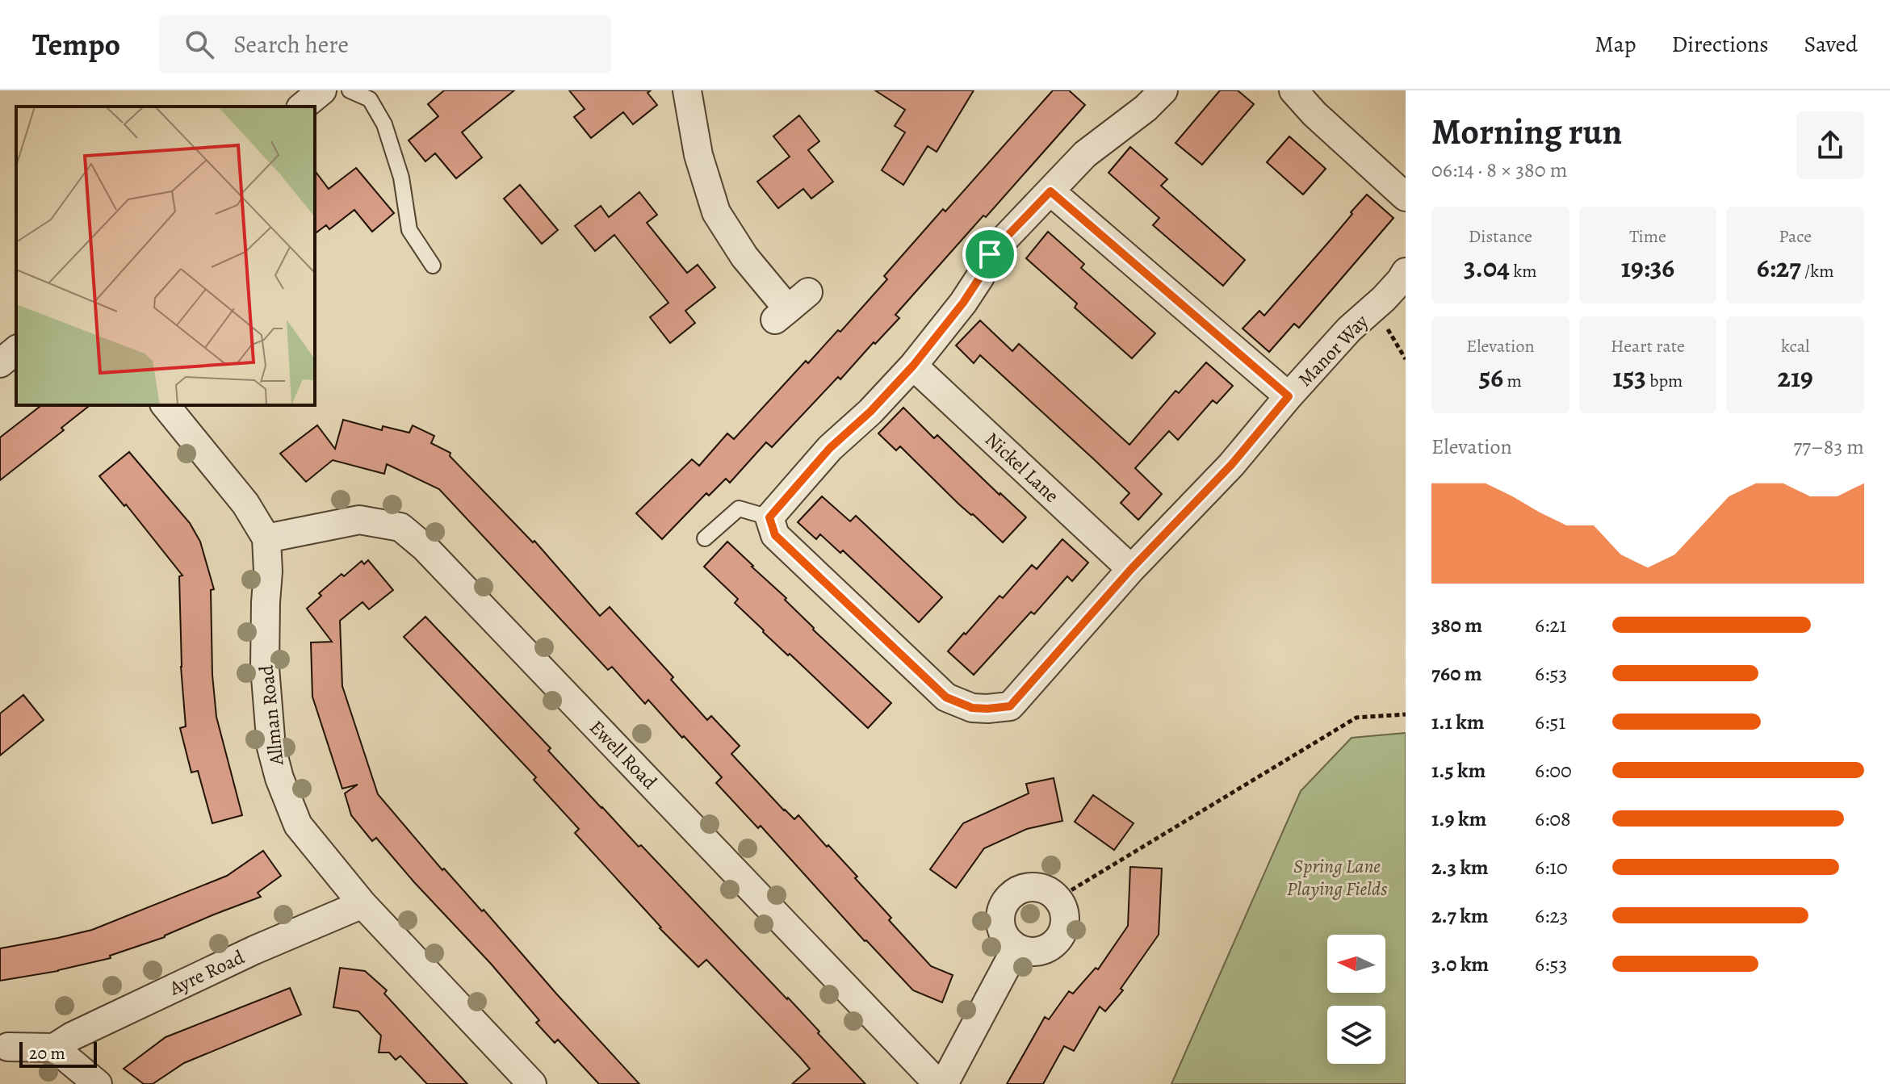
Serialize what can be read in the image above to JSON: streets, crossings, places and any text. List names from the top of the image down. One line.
{"streets":{"street":["Manor Way","Nickel Lane","Allman Road","Ewell Road","Ayre Road"]},"crossings":[["Manor Way","Nickel Lane"],["Allman Road","Ewell Road"],["Allman Road","Ayre Road"]],"parks":["Spring Lane Playing Fields"],"scale_bar":"20 m","north":"left","page":{"header":"Tempo","search":"Search here","nav":["Map","Directions","Saved"],"heading":["Morning run","06:14 · 8 × 380 m"],"stats":[["Distance","3.04 km"],["Time","19:36"],["Pace","6:27 /km"],["Elevation","56 m"],["Heart rate","153 bpm"],["kcal","219"]],"chart":["Elevation","77–83 m"],"list":[{"name":"380 m","note":"6:21"},{"name":"760 m","note":"6:53"},{"name":"1.1 km","note":"6:51"},{"name":"1.5 km","note":"6:00"},{"name":"1.9 km","note":"6:08"},{"name":"2.3 km","note":"6:10"},{"name":"2.7 km","note":"6:23"},{"name":"3.0 km","note":"6:53"}],"scale":"20 m"}}
